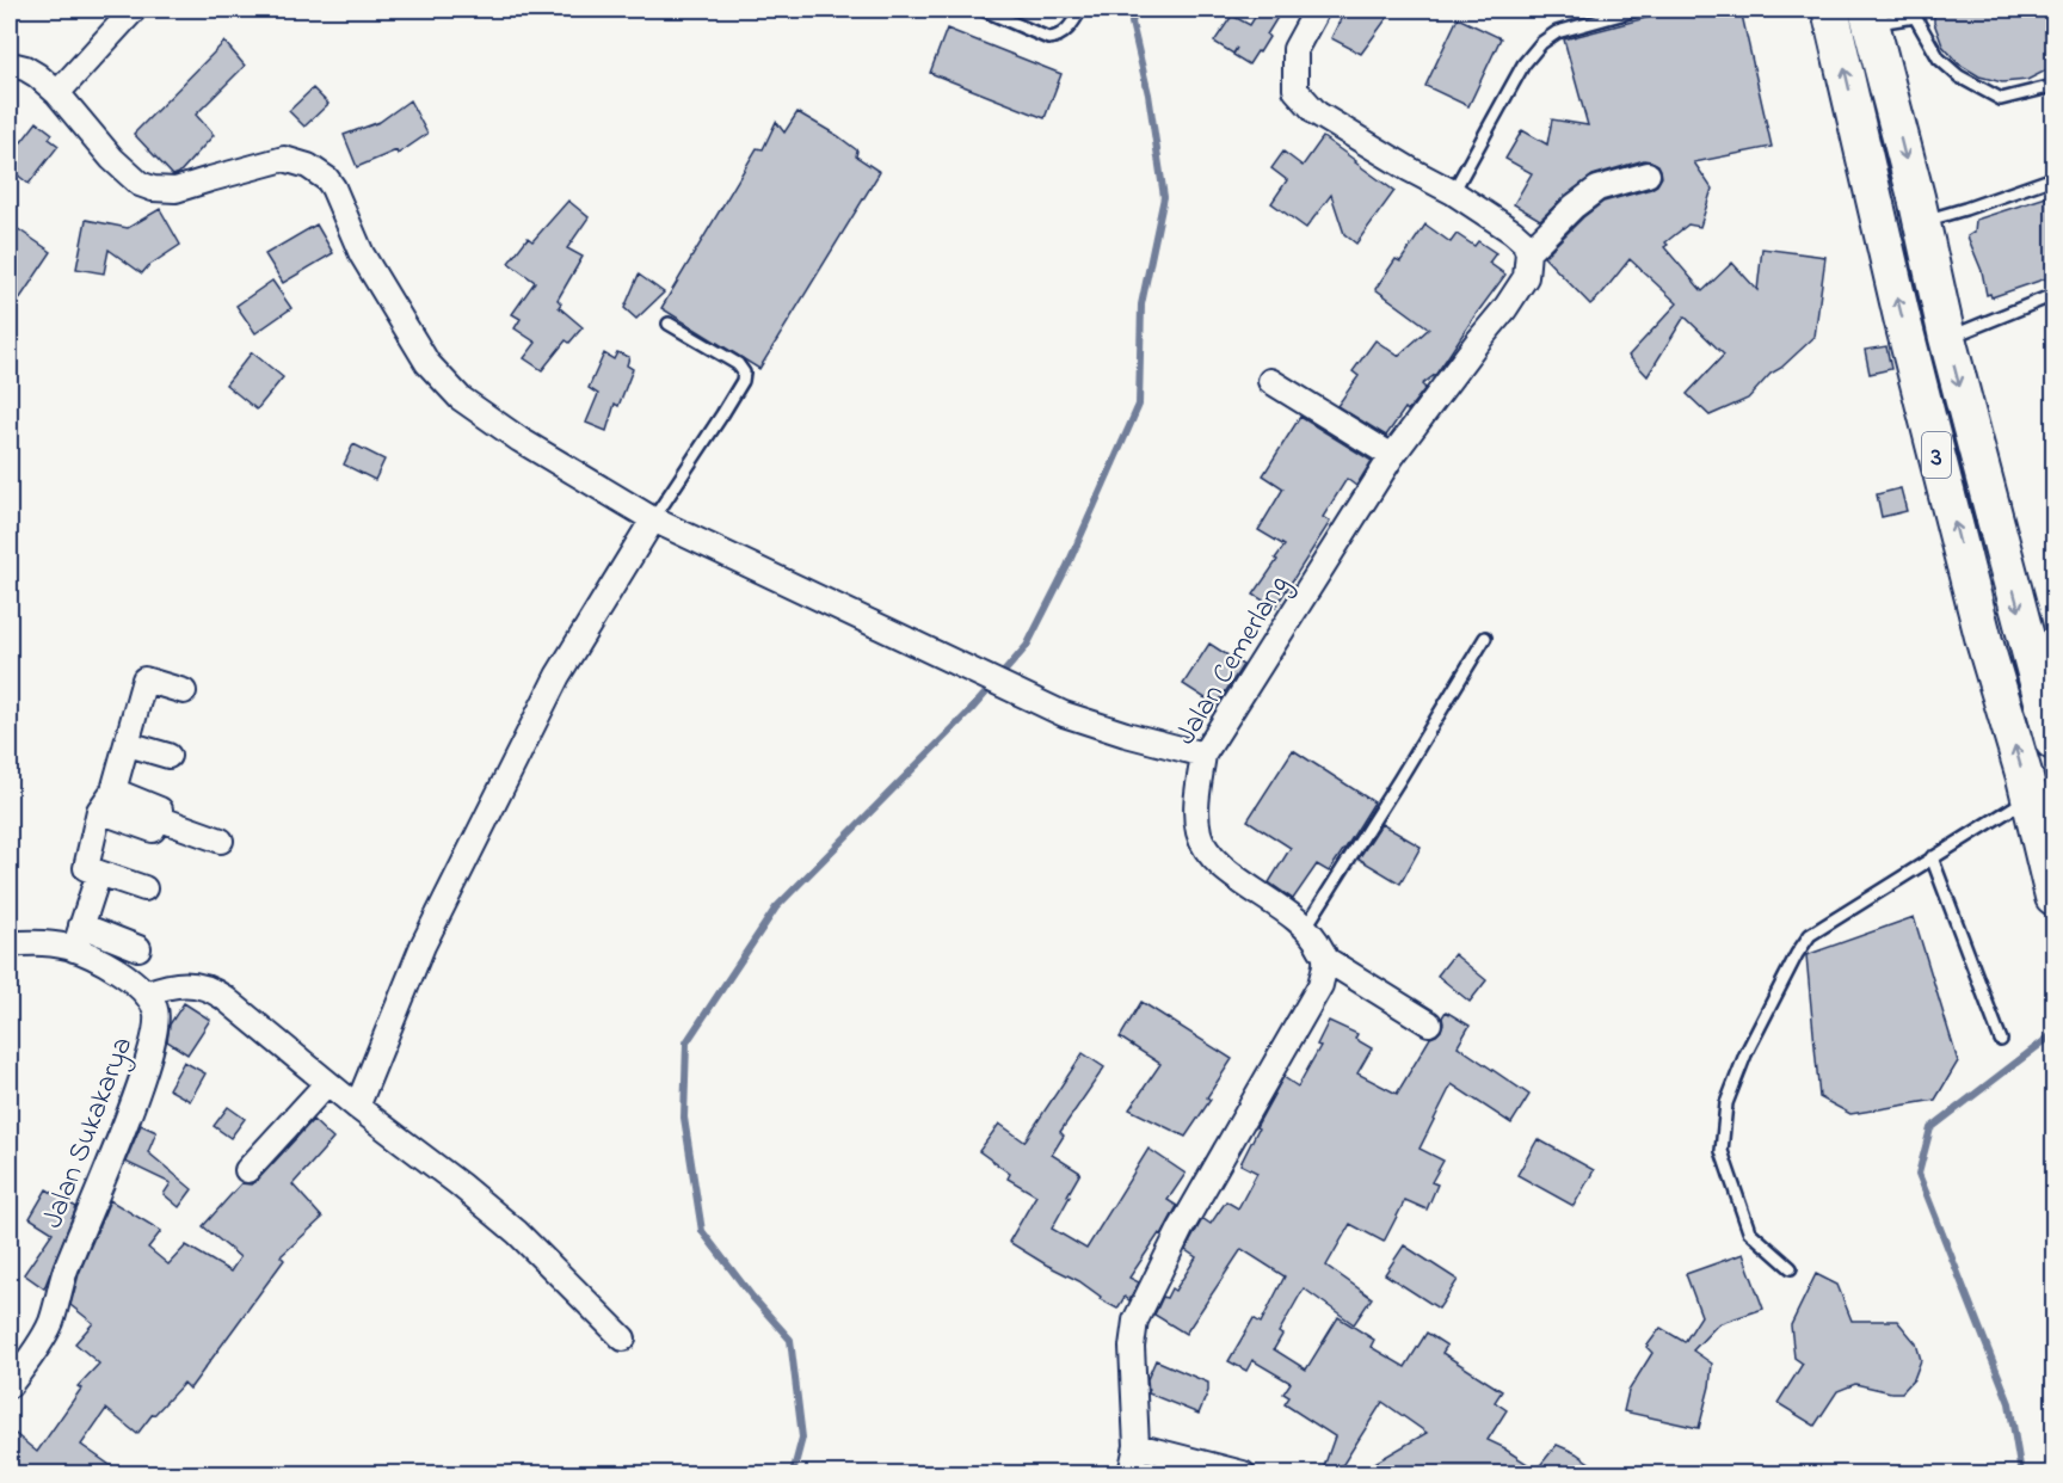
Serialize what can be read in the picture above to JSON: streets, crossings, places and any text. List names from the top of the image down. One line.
{"streets":{"main road":["3"],"street":["Jalan Cemerlang","Jalan Sukakarya"]}}
